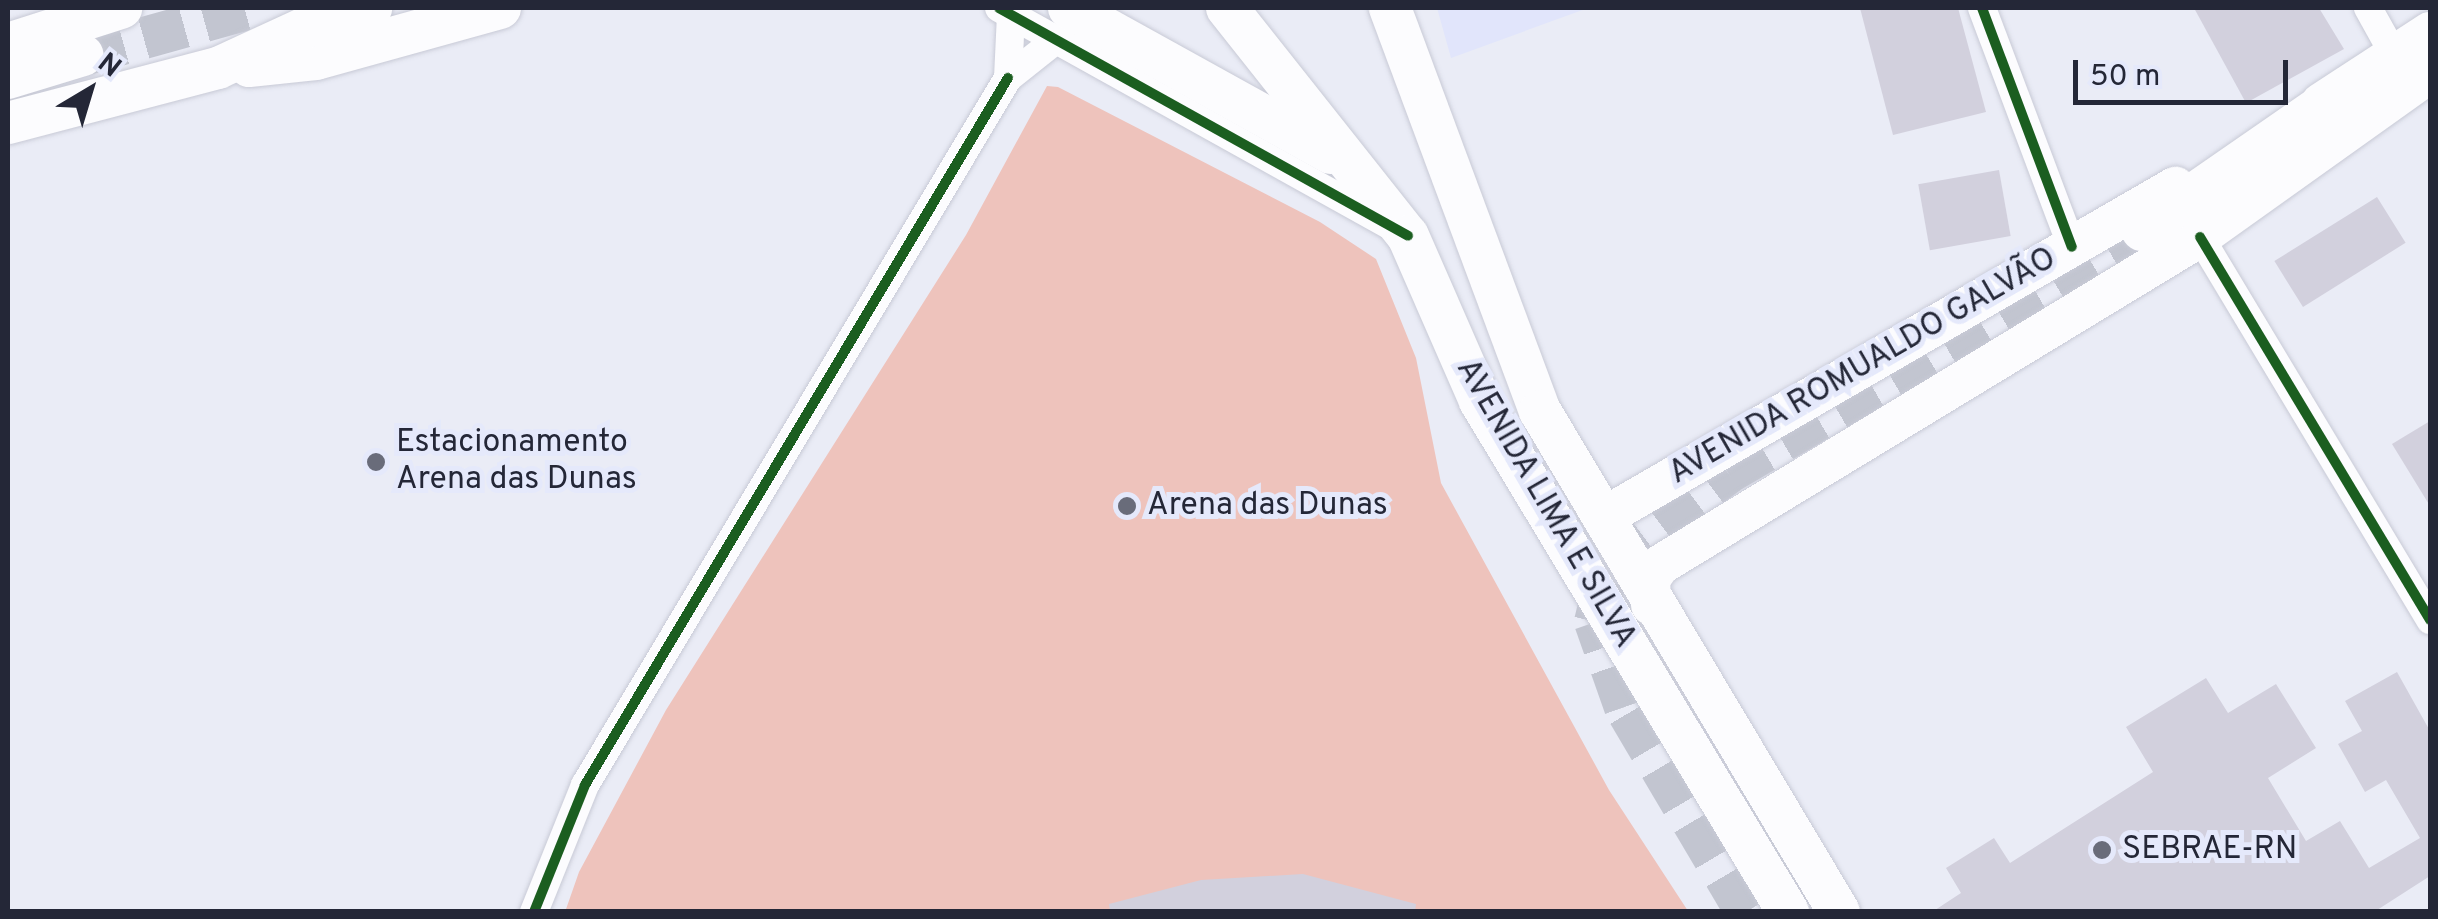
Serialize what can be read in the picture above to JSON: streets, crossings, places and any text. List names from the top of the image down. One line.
{"streets":{"main road":["AVENIDA ROMUALDO GALVÃO","AVENIDA LIMA E SILVA"]},"crossings":[["AVENIDA ROMUALDO GALVÃO","AVENIDA LIMA E SILVA"]],"places":["Estacionamento Arena das Dunas","Arena das Dunas","SEBRAE-RN"],"scale_bar":"50 m","north":"top right"}
